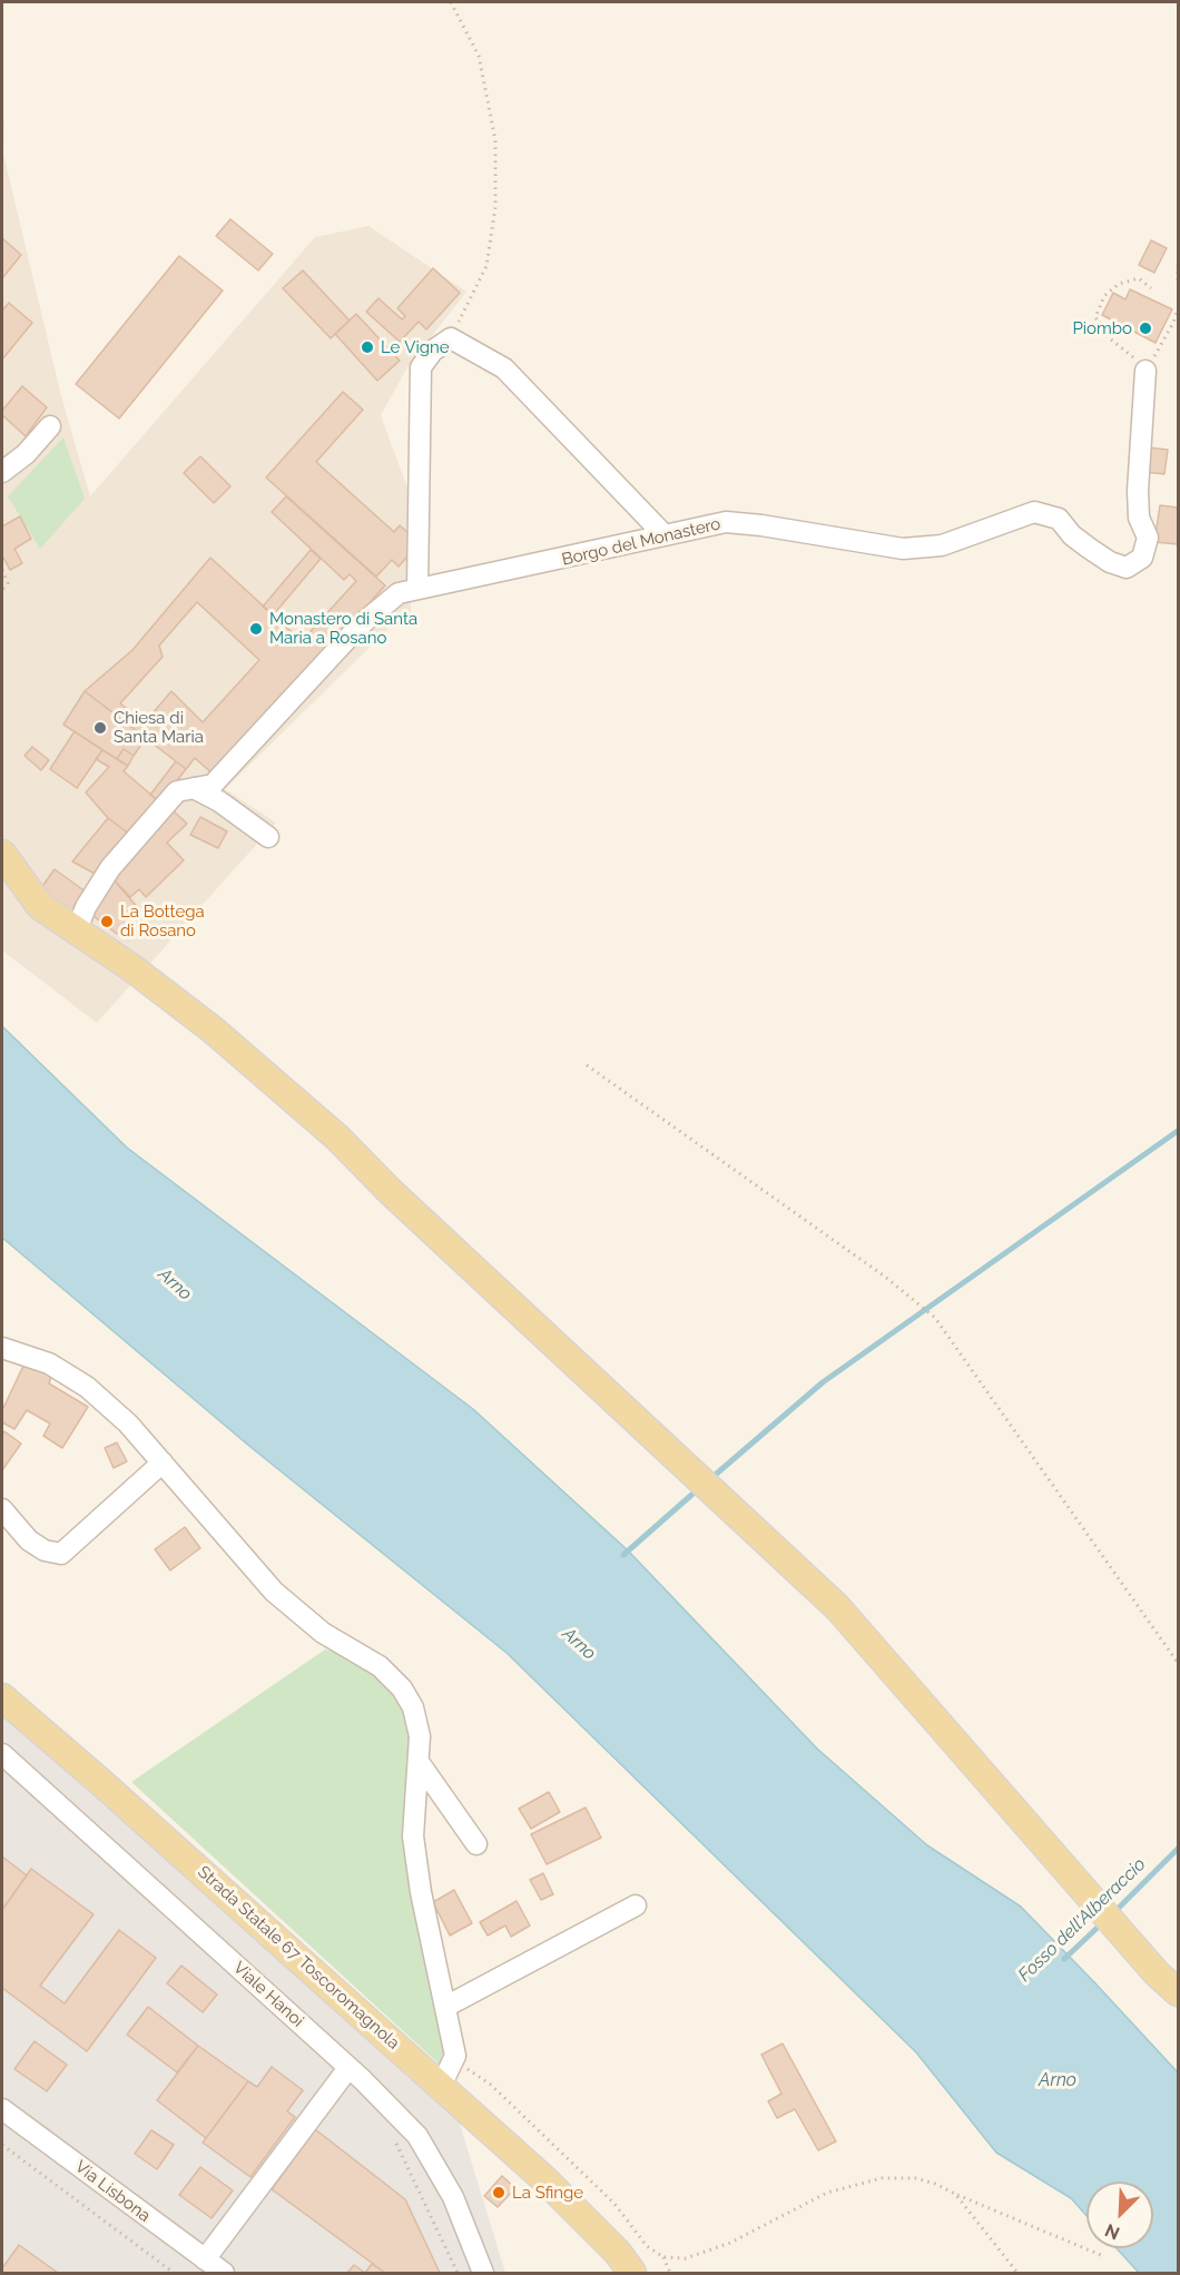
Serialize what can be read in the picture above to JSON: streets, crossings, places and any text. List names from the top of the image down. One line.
{"streets":{"main road":["Strada Statale 67 Toscoromagnola"],"street":["Borgo del Monastero","Viale Hanoi","Via Lisbona"]},"water":["Arno","Fosso dell'Alberaccio"],"places":["Piombo","Le Vigne","Monastero di Santa Maria a Rosano","Chiesa di Santa Maria","La Bottega di Rosano","La Sfinge"],"north":"bottom left"}
